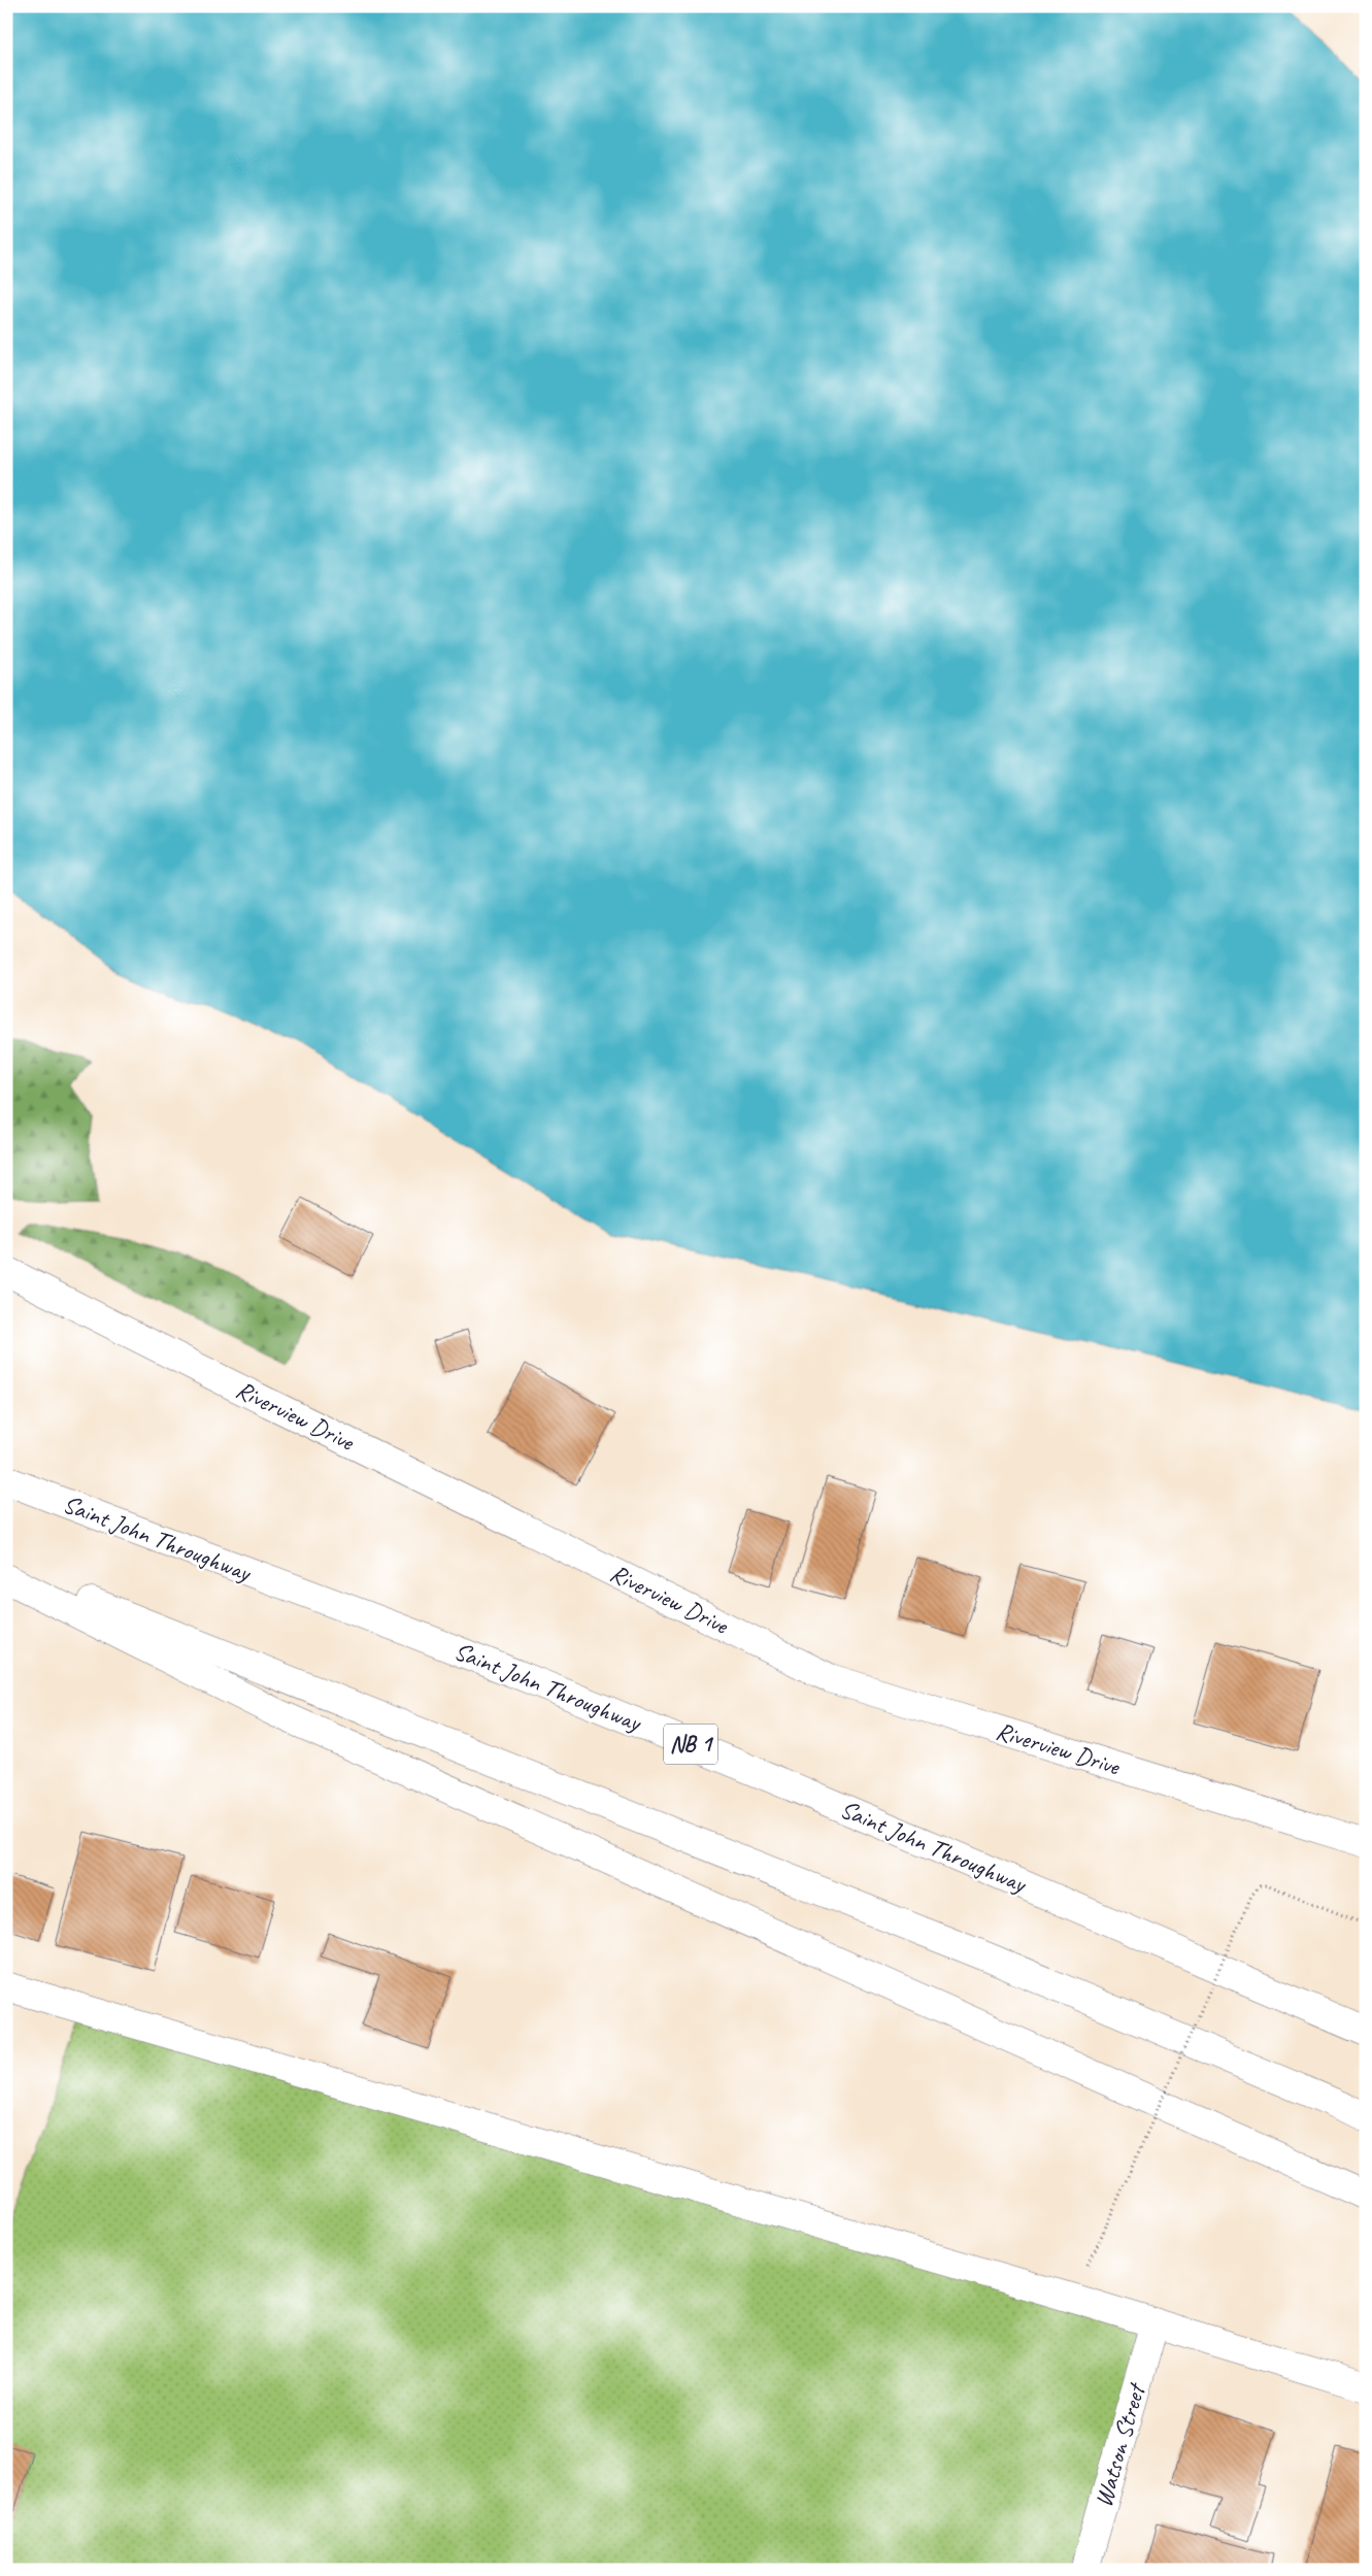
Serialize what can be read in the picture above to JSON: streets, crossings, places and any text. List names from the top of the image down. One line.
{"streets":{"main road":["Riverview Drive","Saint John Throughway","NB 1","Watson Street"]}}
